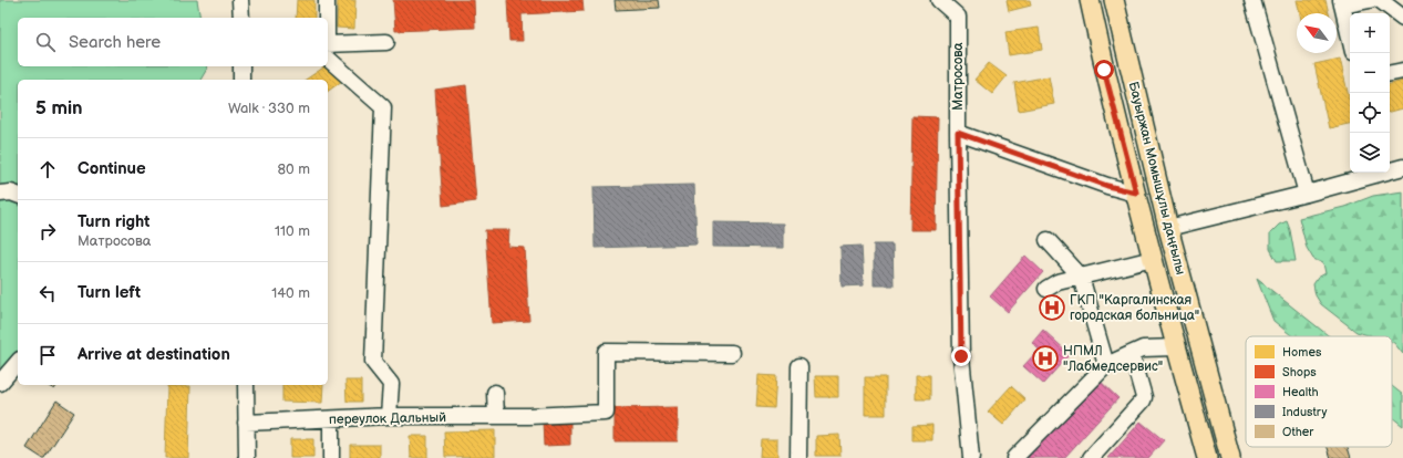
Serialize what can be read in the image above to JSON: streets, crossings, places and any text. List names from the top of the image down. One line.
{"streets":{"main road":["Бауыржан Момышұлы даңғылы"],"street":["Матросова","переулок Дальный"]},"places":{"hospital":["ГКП \"Каргалинская городская больница\"","НПМЛ \"Лабмедсервис\""]},"legend":["Homes","Shops","Health","Industry","Other"],"north":"top left","page":{"map_buttons":["+","−"],"search":"Search here","heading":["5 min","Walk · 330 m"],"list":[["Continue","80 m"],["Turn right","Матросова","110 m"],["Turn left","140 m"],"Arrive at destination"]}}
